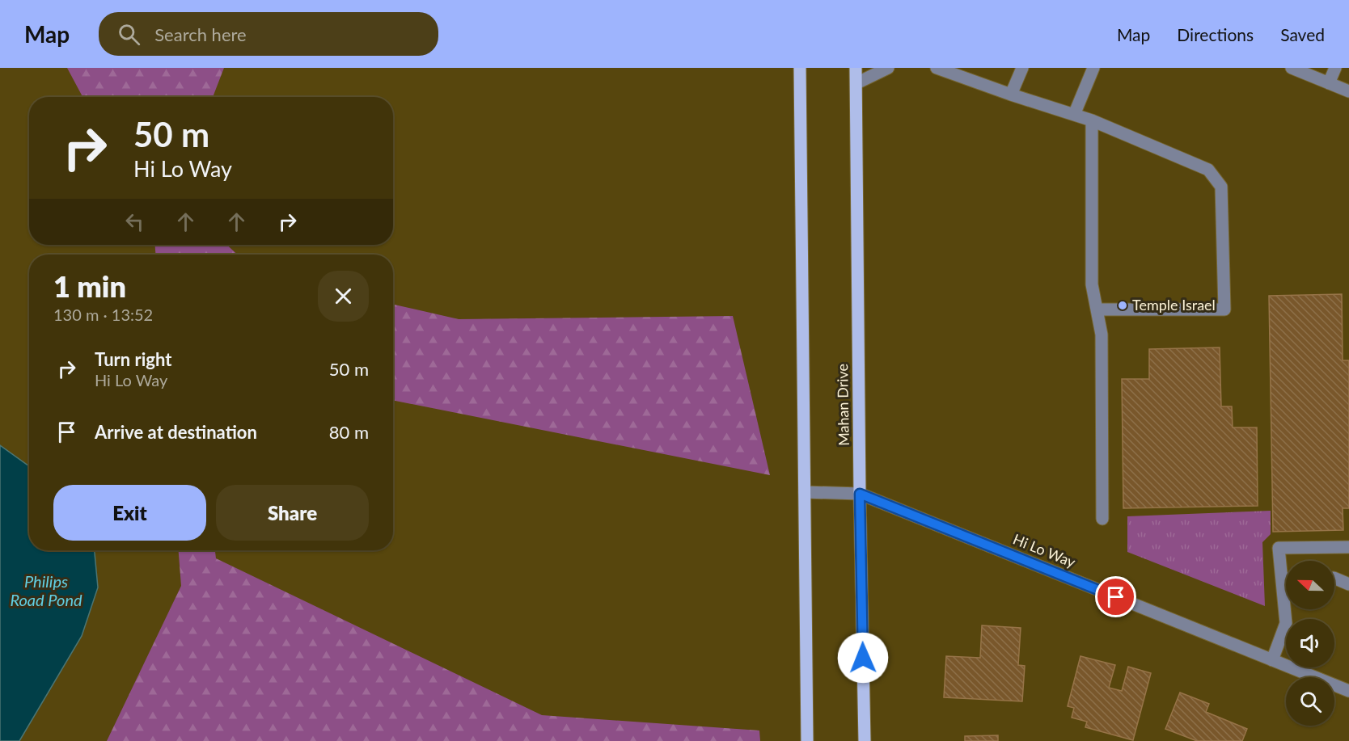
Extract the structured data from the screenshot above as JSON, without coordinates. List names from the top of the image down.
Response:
{
  "streets": {
    "main road": ["Mahan Drive"],
    "street": ["Hi Lo Way"]
  },
  "crossings": [
    ["Mahan Drive", "Hi Lo Way"]
  ],
  "water": ["Philips Road Pond"],
  "places": ["Temple Israel"],
  "north": "left",
  "page": {
    "header": "Map",
    "search": "Search here",
    "nav": ["Map", "Directions", "Saved"],
    "turn": ["50 m", "Hi Lo Way"],
    "heading": ["1 min", "130 m · 13:52"],
    "list": [
      {
        "name": "Turn right",
        "note": "Hi Lo Way",
        "value": "50 m"
      },
      {
        "name": "Arrive at destination",
        "value": "80 m"
      }
    ],
    "buttons": ["Exit", "Share"]
  }
}
